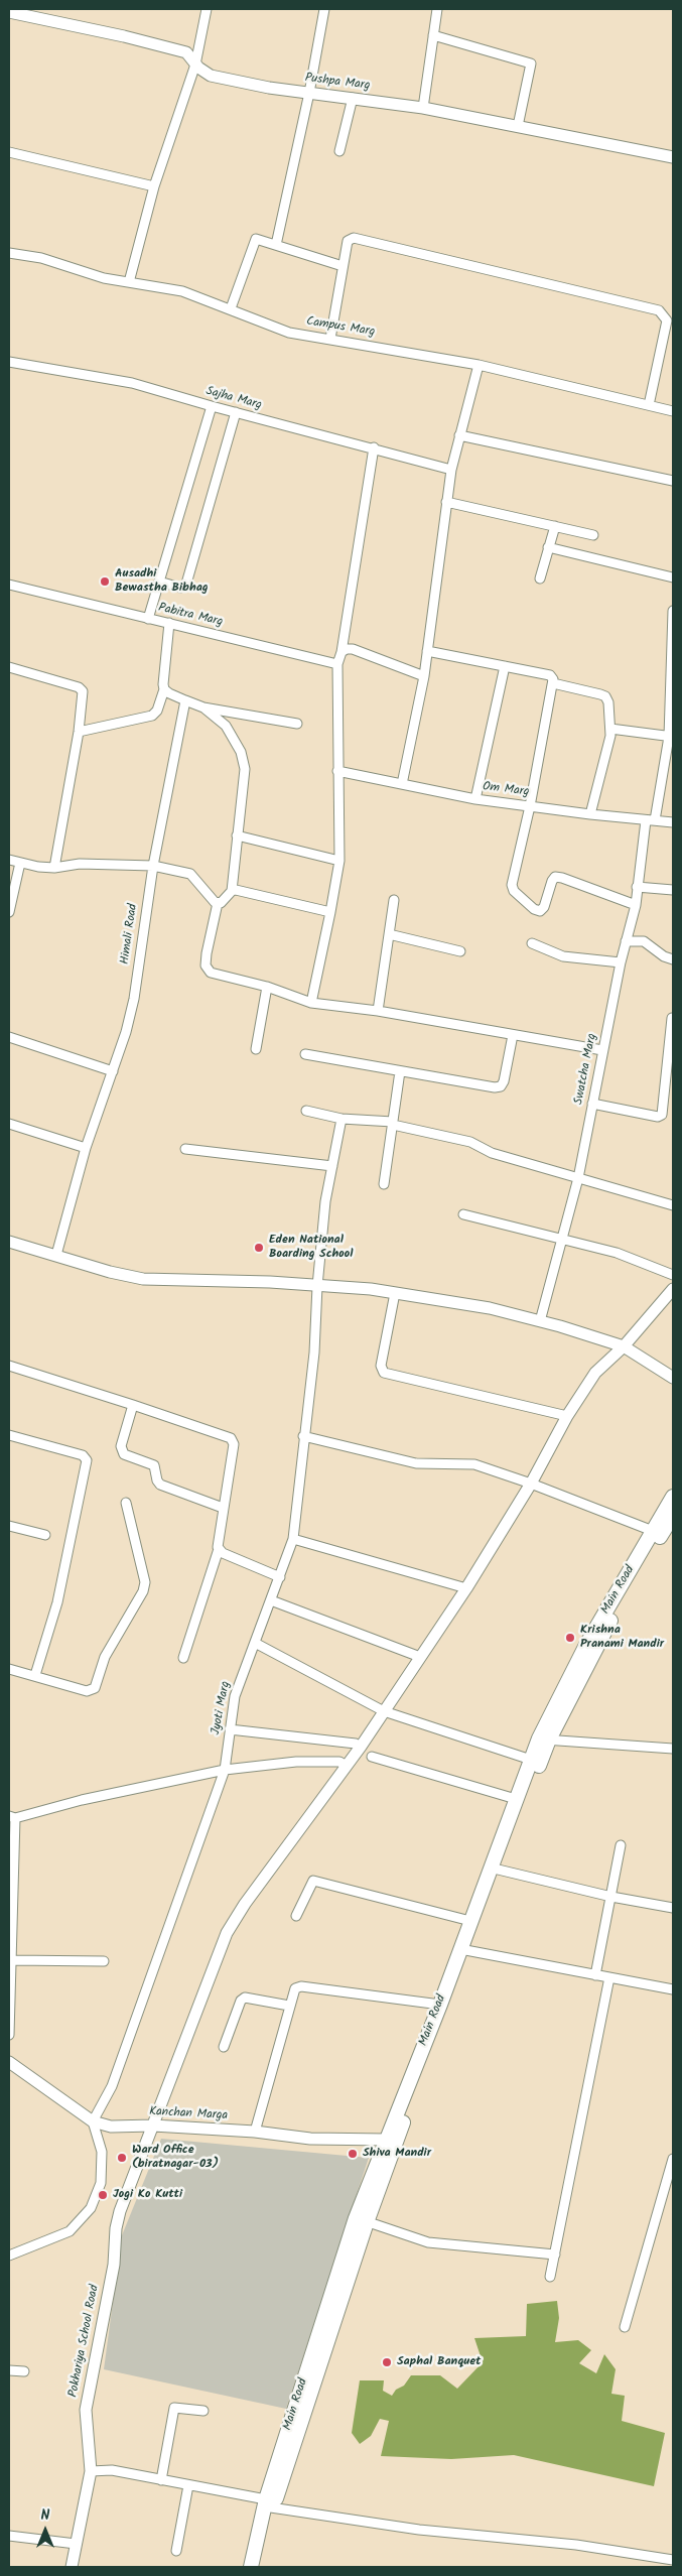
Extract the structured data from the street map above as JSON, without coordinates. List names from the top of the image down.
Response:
{
  "streets": {
    "main road": ["Main Road"],
    "street": [
      "Pushpa Marg",
      "Campus Marg",
      "Sajha Marg",
      "Pabitra Marg",
      "Om Marg",
      "Himali Road",
      "Swatcha Marg",
      "Jyoti Marg",
      "Kanchan Marga",
      "Pokhariya School Road"
    ]
  },
  "crossings": [
    ["Om Marg", "Swatcha Marg"],
    ["Main Road", "Kanchan Marga"],
    ["Jyoti Marg", "Kanchan Marga"],
    ["Kanchan Marga", "Pokhariya School Road"]
  ],
  "places": [
    "Ausadhi Bewastha Bibhag",
    "Eden National Boarding School",
    "Krishna Pranami Mandir",
    "Shiva Mandir",
    "Ward Office (biratnagar-03)",
    "Jogi Ko Kutti",
    "Saphal Banquet"
  ],
  "north": "top"
}
